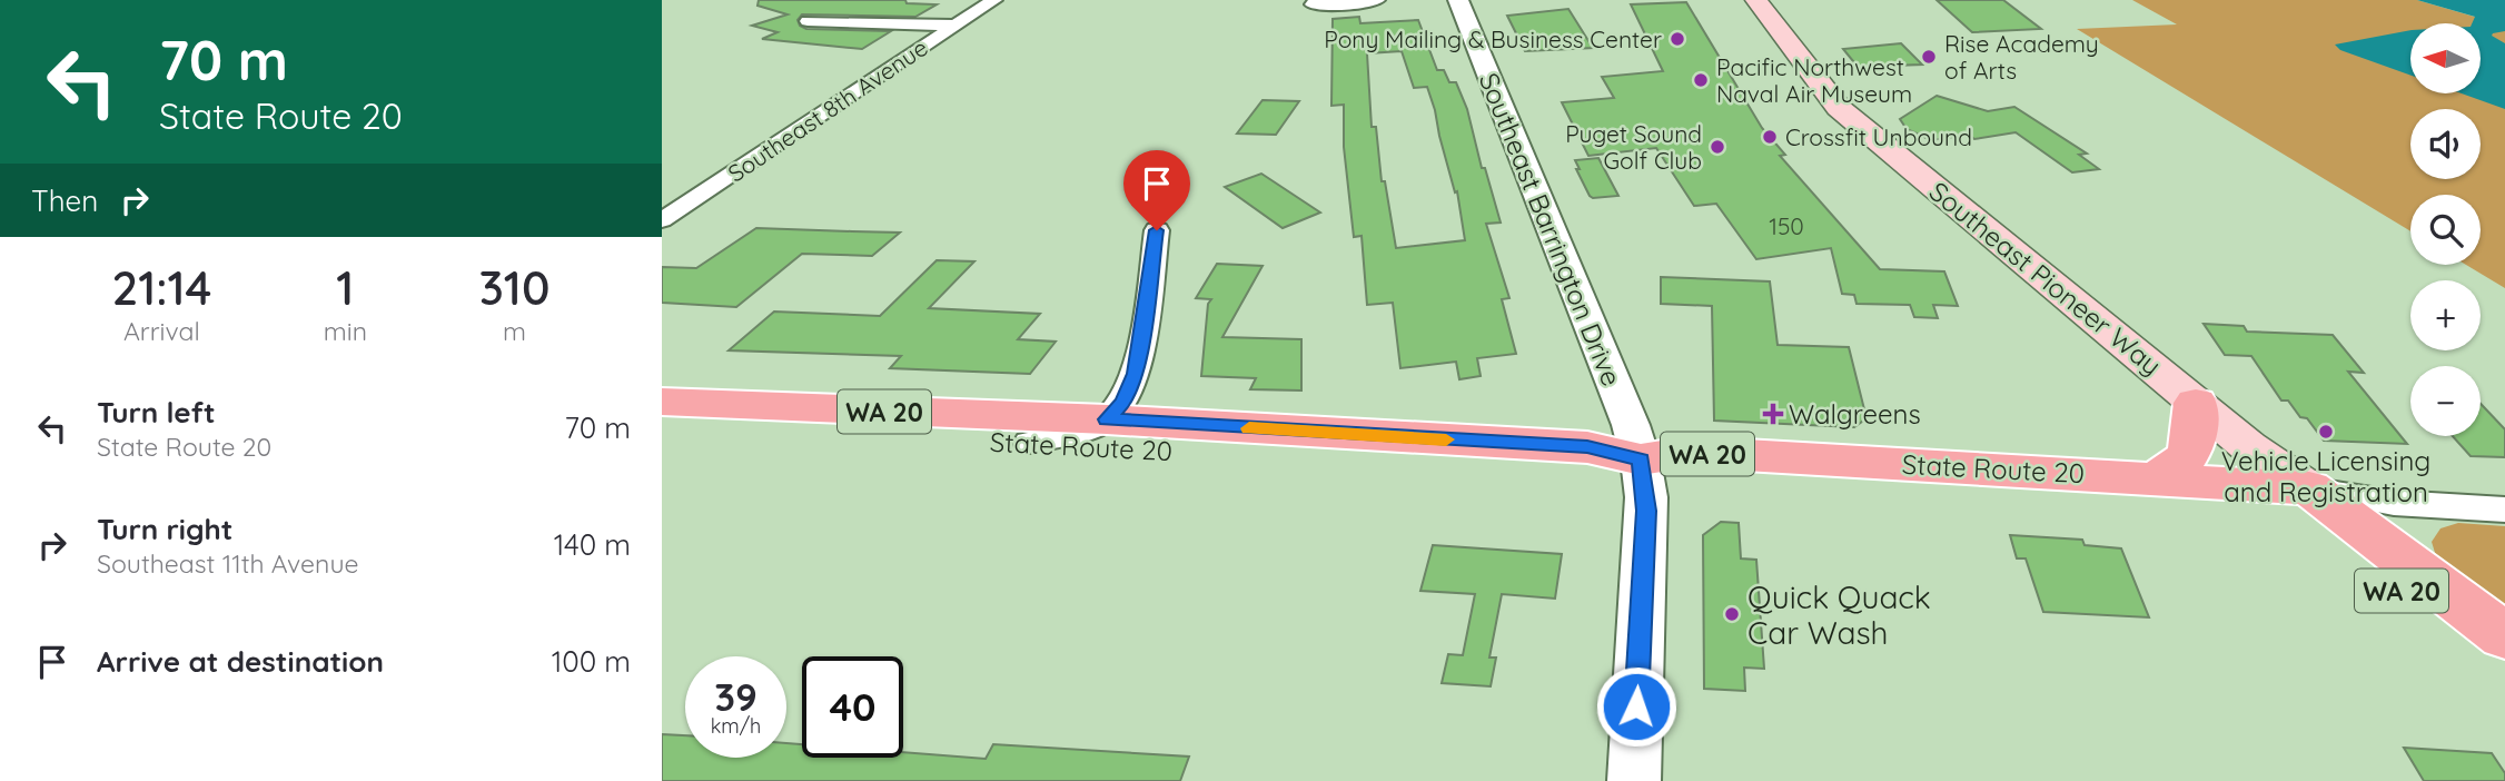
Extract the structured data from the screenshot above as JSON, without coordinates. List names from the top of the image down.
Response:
{
  "streets": {
    "main road": ["Southeast Pioneer Way", "WA 20", "State Route 20"],
    "street": ["Southeast 8th Avenue", "Southeast Barrington Drive"]
  },
  "crossings": [
    ["Southeast Barrington Drive", "State Route 20"],
    ["Southeast Pioneer Way", "WA 20"],
    ["Southeast Pioneer Way", "State Route 20"],
    ["WA 20", "State Route 20"]
  ],
  "places": {
    "other": [
      "Pony Mailing & Business Center",
      "Rise Academy of Arts",
      "Pacific Northwest Naval Air Museum",
      "Crossfit Unbound",
      "Puget Sound Golf Club",
      "Vehicle Licensing and Registration",
      "Quick Quack Car Wash"
    ],
    "health": ["Walgreens"]
  },
  "house_numbers": ["150"],
  "north": "left",
  "page": {
    "turn": ["70 m", "State Route 20"],
    "map_buttons": ["+", "−"],
    "then": "Then",
    "eta": [
      "21:14",
      "Arrival",
      "1",
      "min",
      "310",
      "m"
    ],
    "list": [
      {
        "name": "Turn left",
        "note": "State Route 20",
        "value": "70 m"
      },
      {
        "name": "Turn right",
        "note": "Southeast 11th Avenue",
        "value": "140 m"
      },
      {
        "name": "Arrive at destination",
        "value": "100 m"
      }
    ],
    "speed": "39 km/h",
    "limit": "40"
  }
}
